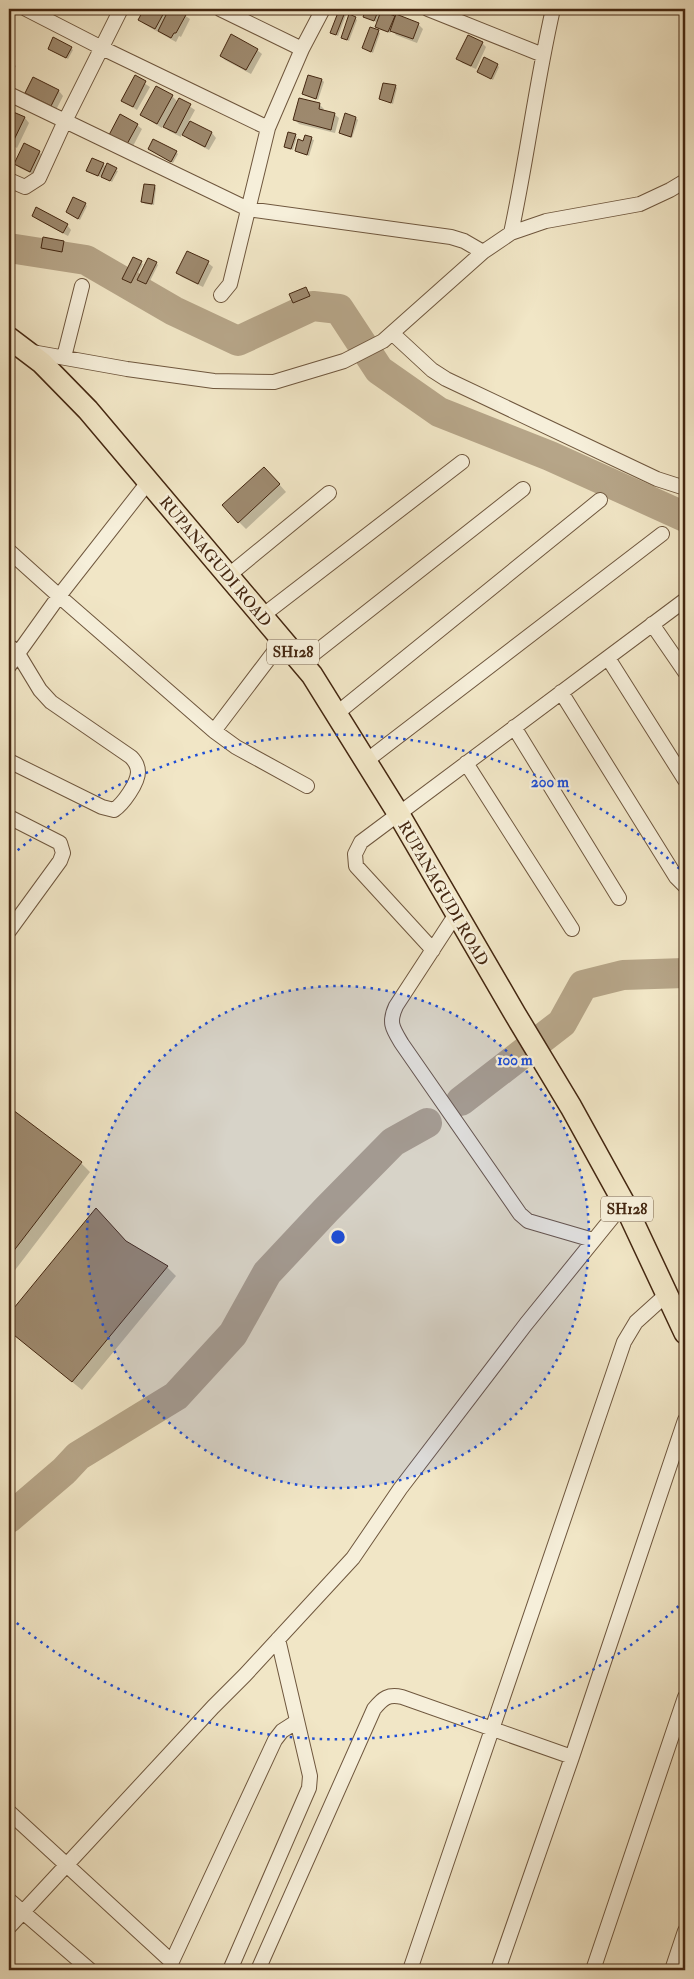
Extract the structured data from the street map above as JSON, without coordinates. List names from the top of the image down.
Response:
{
  "streets": {
    "main road": ["RUPANAGUDI ROAD", "SH128"]
  },
  "crossings": [
    ["RUPANAGUDI ROAD", "SH128"]
  ],
  "rings": ["200 m", "100 m"]
}
